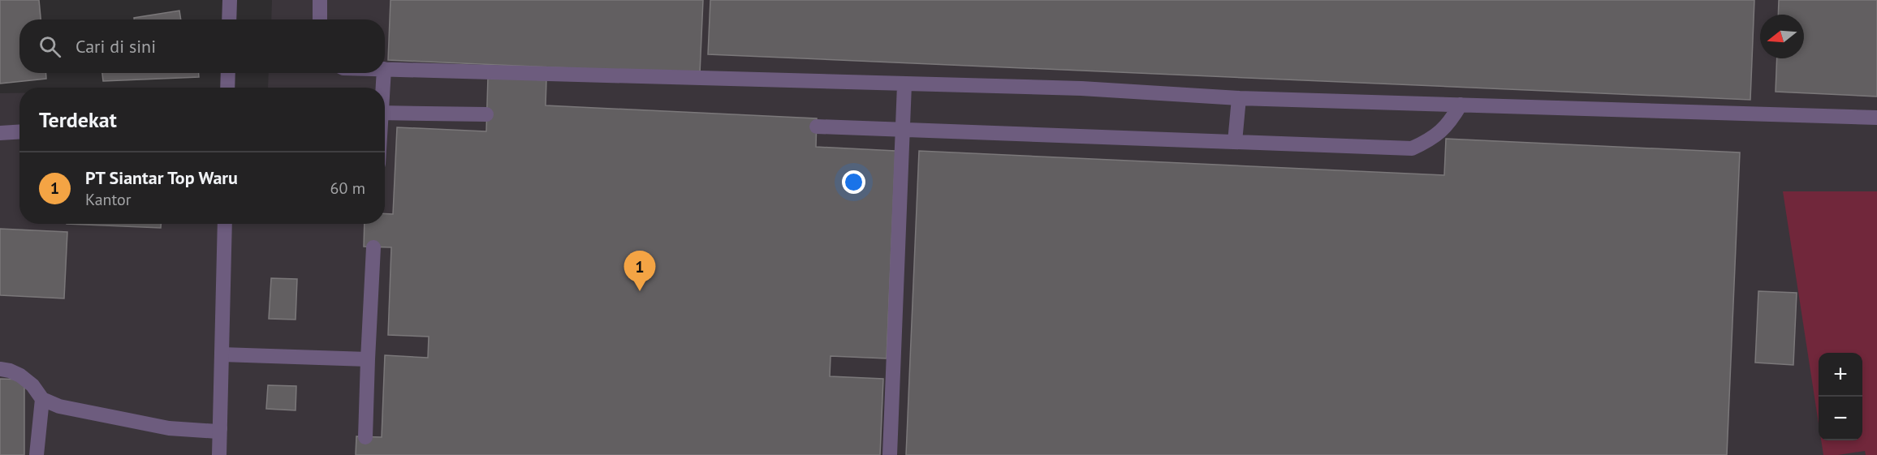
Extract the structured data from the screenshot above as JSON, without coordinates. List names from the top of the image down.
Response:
{
  "north": "left",
  "page": {
    "search": "Cari di sini",
    "heading": "Terdekat",
    "list": [
      {
        "mark": "1",
        "name": "PT Siantar Top Waru",
        "note": "Kantor",
        "value": "60 m"
      }
    ],
    "pins": "1",
    "map_buttons": ["+", "−"]
  }
}
